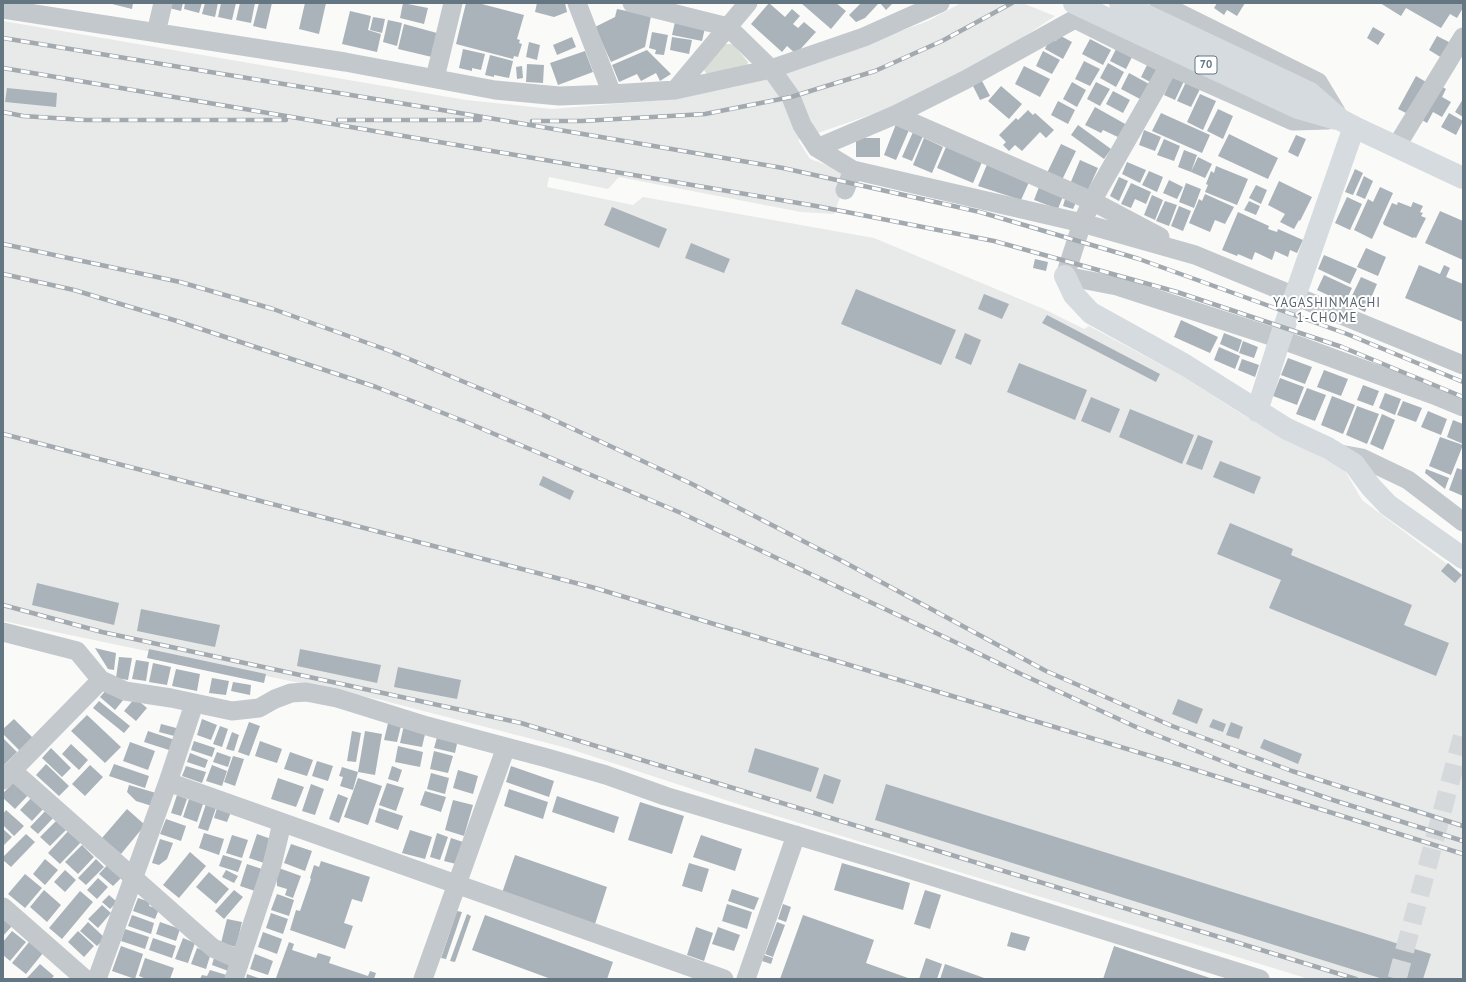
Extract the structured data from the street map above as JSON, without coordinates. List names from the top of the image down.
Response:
{
  "streets": {
    "street": ["70"]
  },
  "districts": ["YAGASHINMACHI 1-CHOME"]
}
